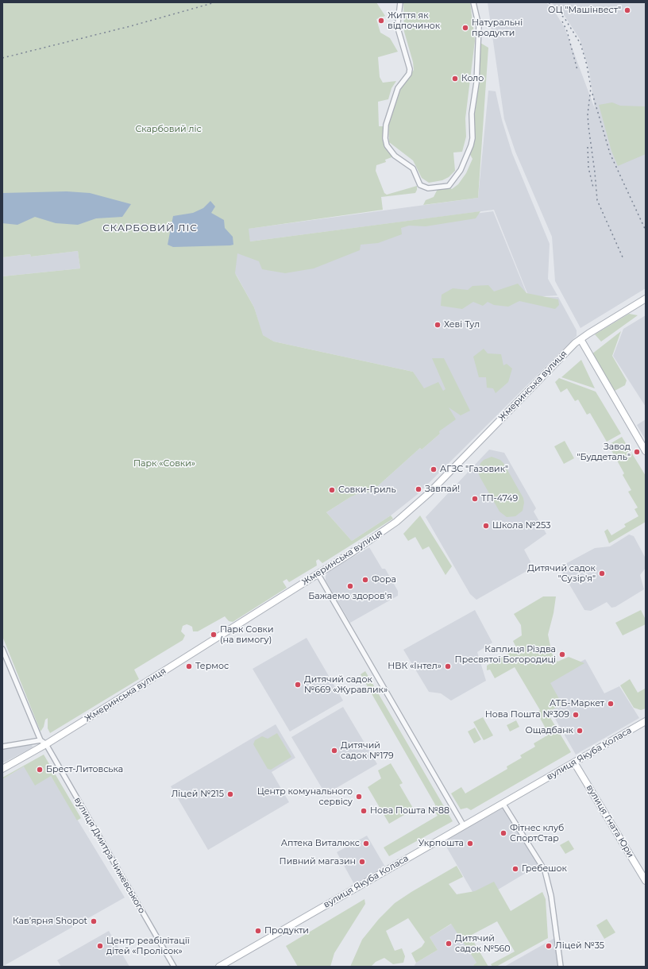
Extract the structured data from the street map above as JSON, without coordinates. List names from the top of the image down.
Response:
{
  "streets": {
    "main road": ["Жмеринська вулиця", "вулиця Якуба Коласа", "вулиця Гната Юри"],
    "street": ["вулиця Дмитра Чижевського"]
  },
  "crossings": [
    ["Жмеринська вулиця", "вулиця Дмитра Чижевського"],
    ["вулиця Якуба Коласа", "вулиця Гната Юри"]
  ],
  "districts": ["СКАРБОВИЙ ЛІС"],
  "parks": ["Скарбовий ліс", "Парк «Совки»"],
  "places": [
    "ОЦ \"Машінвест\"",
    "Життя як відпочинок",
    "Натуральні продукти",
    "Коло",
    "Хеві Тул",
    "Завод \"Буддеталь\"",
    "АГЗС \"Газовик\"",
    "Завпай!",
    "Совки-Гриль",
    "ТП-4749",
    "Школа №253",
    "Дитячий садок \"Сузір'я\"",
    "Фора",
    "Бажаемо здоров'я",
    "Парк Совки (на вимогу)",
    "Каплиця Різдва Пресвятої Богородиці",
    "Термос",
    "НВК «Інтел»",
    "Дитячий садок №669 «Журавлик»",
    "АТБ-Маркет",
    "Нова Пошта №309",
    "Ощадбанк",
    "Дитячий садок №179",
    "Брест-Литовська",
    "Ліцей №215",
    "Центр комунального сервісу",
    "Нова Пошта №88",
    "Фітнес клуб СпортСтар",
    "Аптека Виталюкс",
    "Укрпошта",
    "Пивний магазин",
    "Гребешок",
    "Кавʼярня Shopot",
    "Продукти",
    "Дитячий садок №560",
    "Центр реабілітації дітей «Пролісок»",
    "Ліцей №35"
  ]
}
